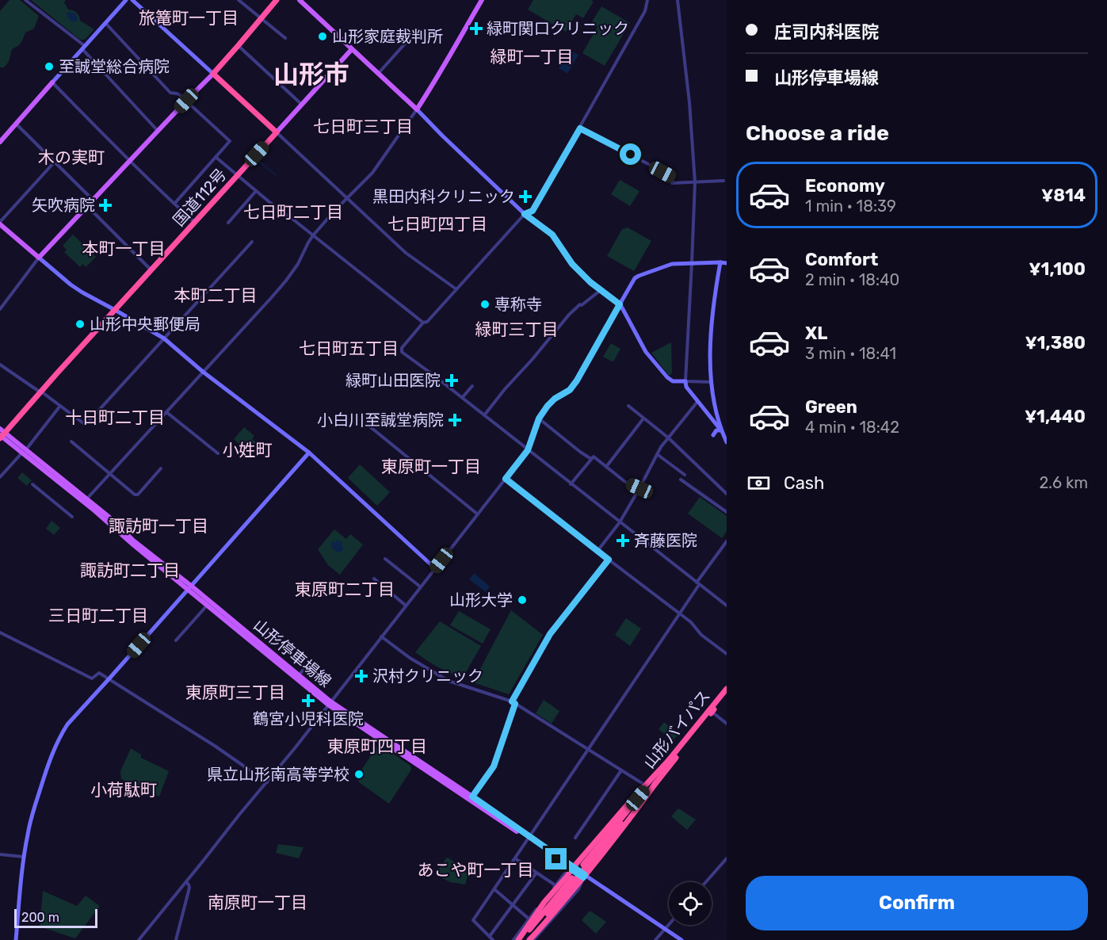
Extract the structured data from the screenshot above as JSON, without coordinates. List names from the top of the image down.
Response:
{
  "streets": {
    "highway": ["国道112号", "山形バイパス"],
    "main road": ["山形停車場線"]
  },
  "crossings": [
    ["国道112号", "山形停車場線"]
  ],
  "districts": [
    "旅篭町一丁目",
    "緑町一丁目",
    "山形市",
    "七日町三丁目",
    "木の実町",
    "七日町二丁目",
    "七日町四丁目",
    "本町一丁目",
    "本町二丁目",
    "緑町三丁目",
    "七日町五丁目",
    "十日町二丁目",
    "小姓町",
    "東原町一丁目",
    "諏訪町一丁目",
    "諏訪町二丁目",
    "東原町二丁目",
    "三日町二丁目",
    "東原町三丁目",
    "東原町四丁目",
    "小荷駄町",
    "あこや町一丁目",
    "南原町一丁目"
  ],
  "places": {
    "health": [
      "緑町関口クリニック",
      "黒田内科クリニック",
      "矢吹病院",
      "緑町山田医院",
      "小白川至誠堂病院",
      "斉藤医院",
      "沢村クリニック",
      "鶴宮小児科医院"
    ],
    "other": [
      "山形家庭裁判所",
      "至誠堂総合病院",
      "専称寺",
      "山形中央郵便局",
      "山形大学",
      "県立山形南高等学校"
    ]
  },
  "scale_bar": "200 m",
  "page": {
    "banner": ["庄司内科医院", "山形停車場線"],
    "heading": "Choose a ride",
    "list": [
      {
        "name": "Economy",
        "note": "1 min · 18:39",
        "value": "¥814"
      },
      {
        "name": "Comfort",
        "note": "2 min · 18:40",
        "value": "¥1,100"
      },
      {
        "name": "XL",
        "note": "3 min · 18:41",
        "value": "¥1,380"
      },
      {
        "name": "Green",
        "note": "4 min · 18:42",
        "value": "¥1,440"
      }
    ],
    "pay": ["Cash", "2.6 km"],
    "buttons": "Confirm",
    "scale": "200 m"
  }
}
